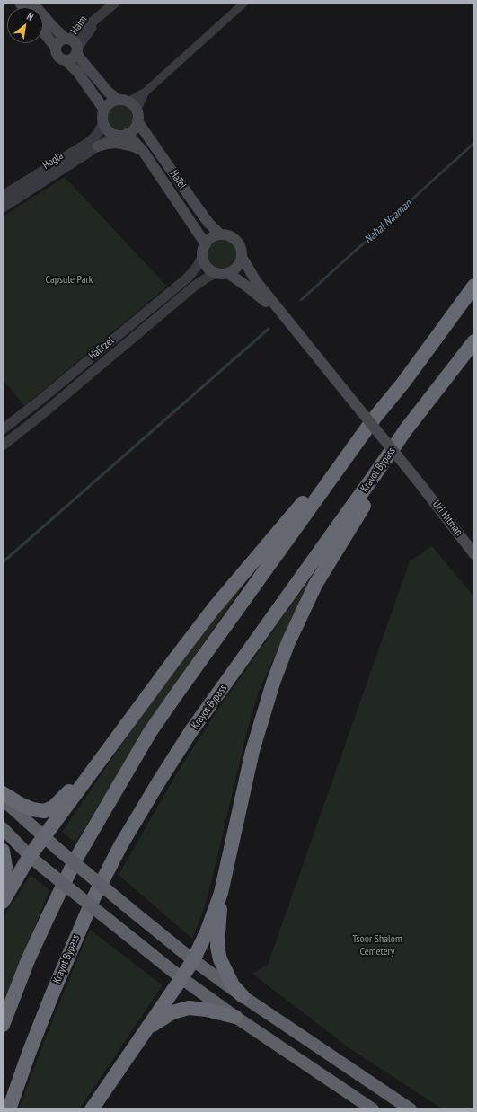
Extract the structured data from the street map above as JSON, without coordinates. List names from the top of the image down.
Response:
{
  "streets": {
    "highway": ["Krayot Bypass"],
    "main road": ["HaTel", "Uzi Hitman"],
    "street": ["Haim", "Hogla", "HaEtzel"]
  },
  "crossings": [
    ["Hogla", "HaTel"],
    ["HaTel", "HaEtzel"]
  ],
  "water": ["Nahal Naaman"],
  "parks": ["Capsule Park", "Tsoor Shalom Cemetery"],
  "north": "top right"
}
